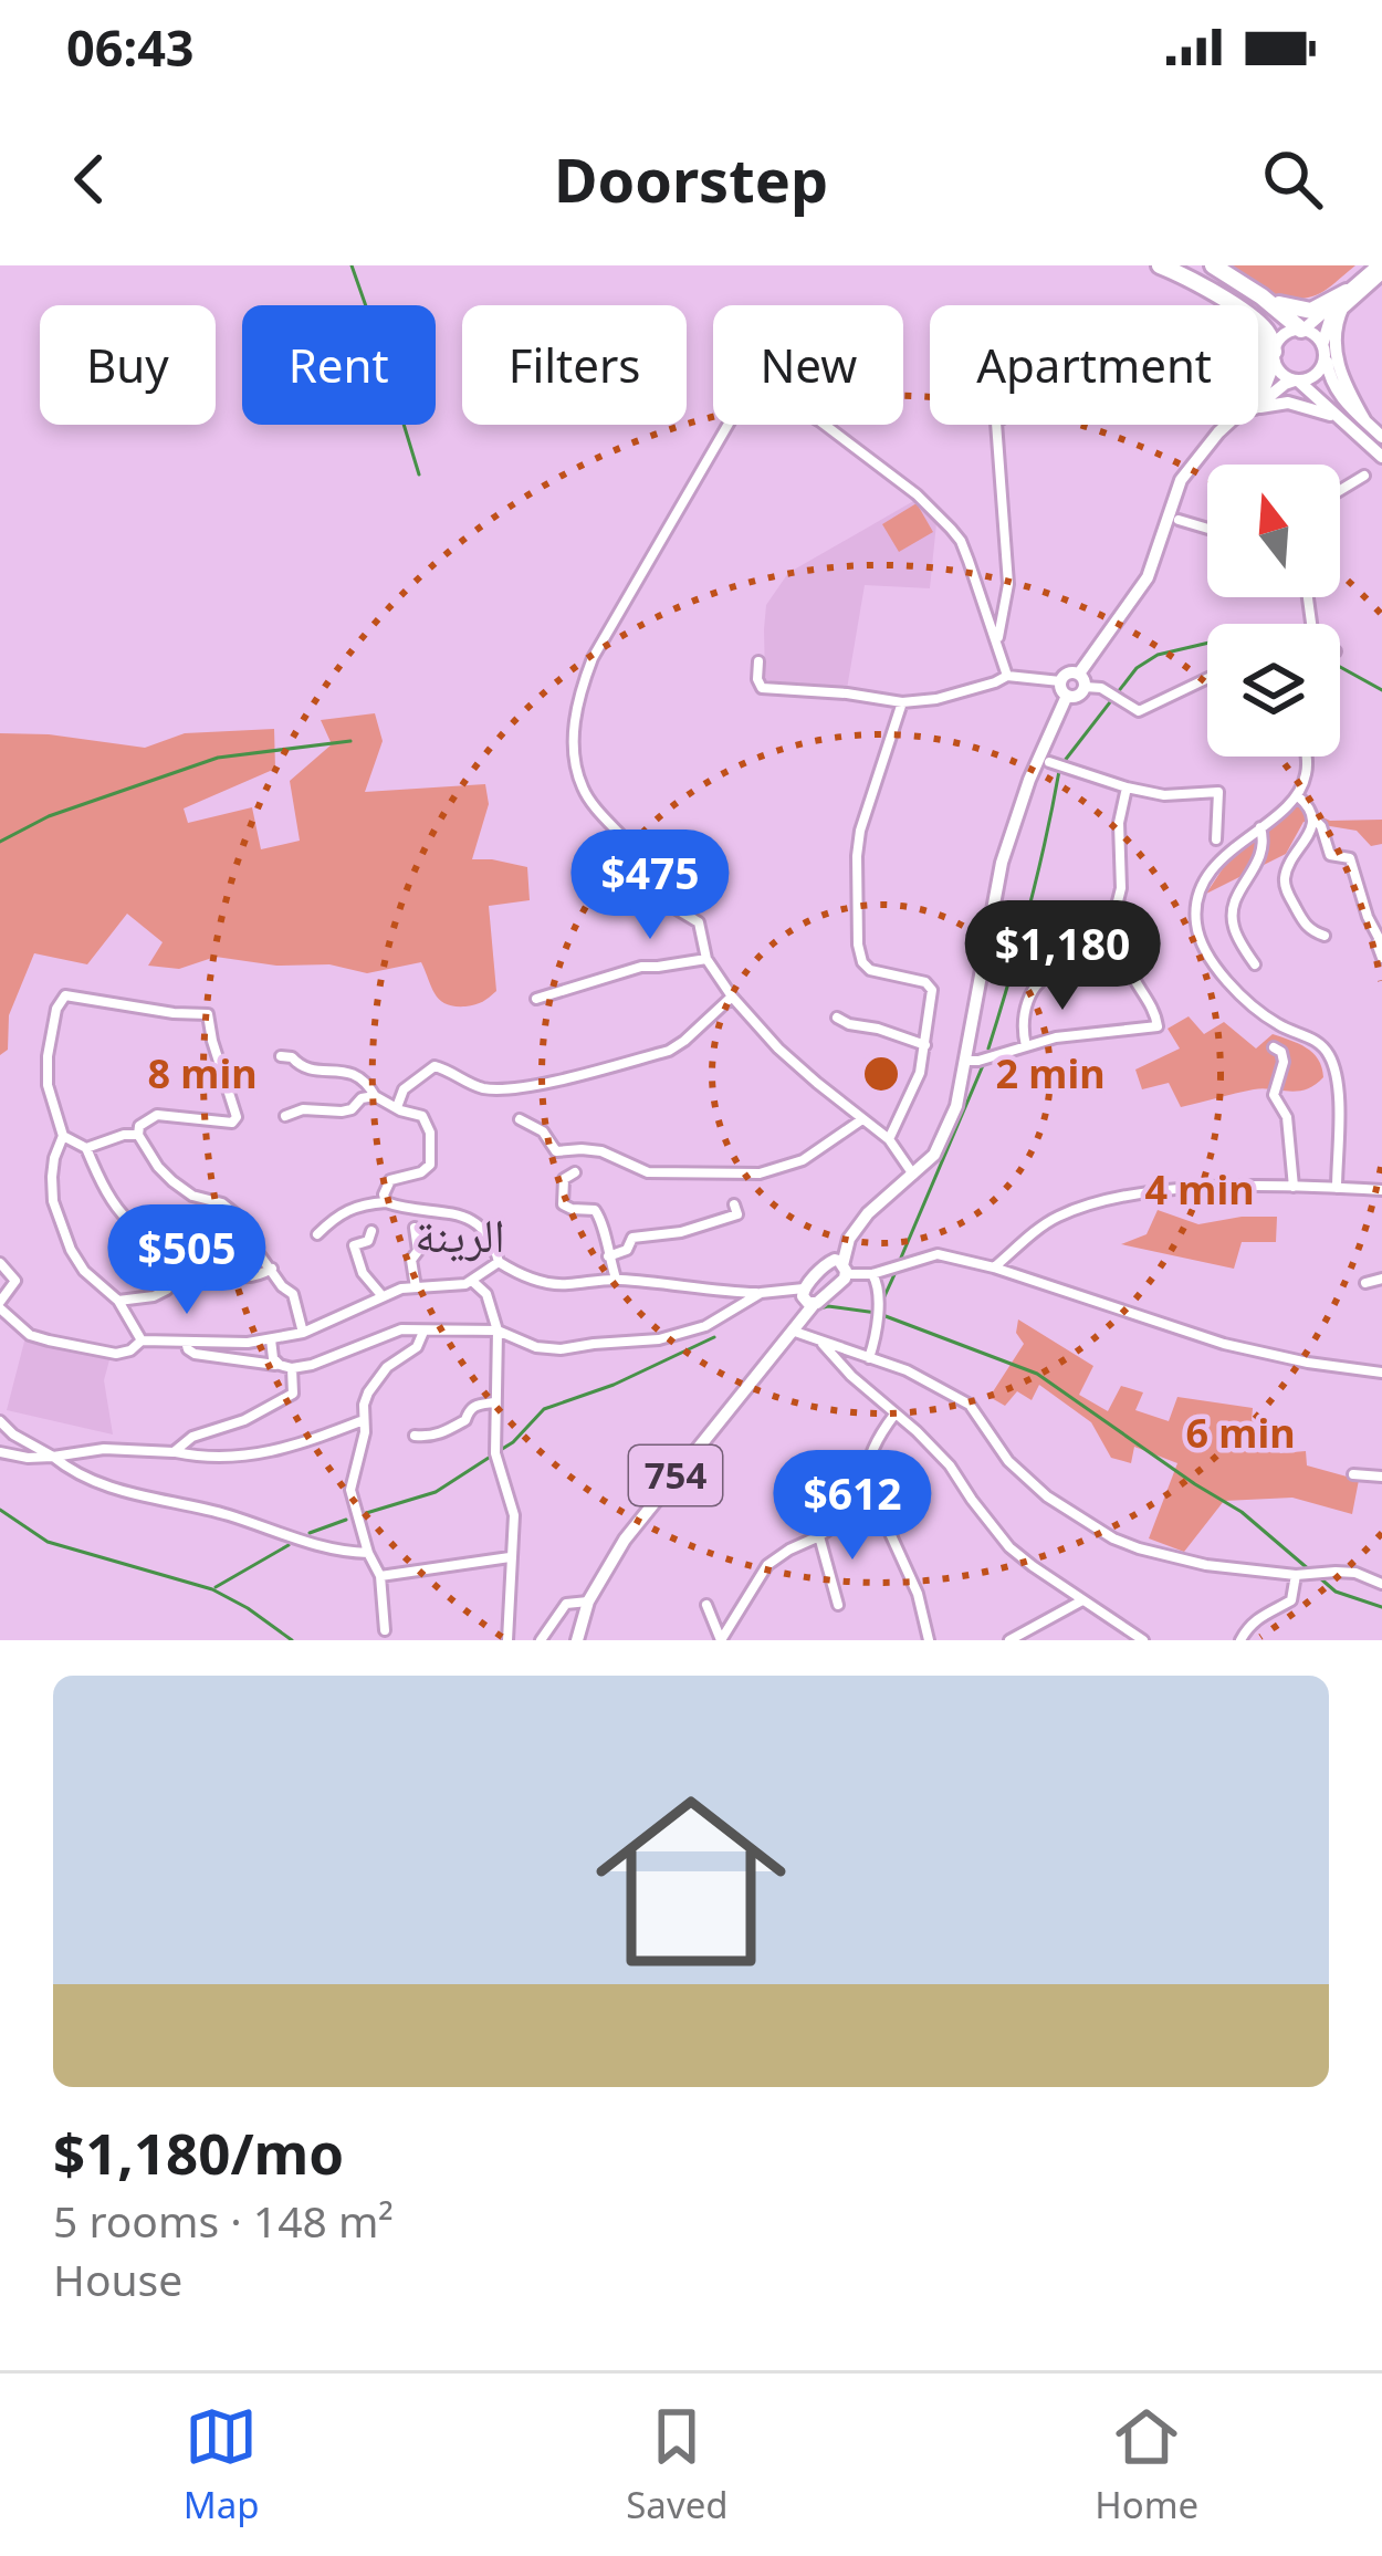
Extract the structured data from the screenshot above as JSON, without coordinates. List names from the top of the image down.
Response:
{
  "streets": {
    "main road": ["754"]
  },
  "districts": ["الرينة"],
  "north": "top",
  "page": {
    "status": "06:43",
    "header": "Doorstep",
    "chip": [
      "Buy",
      "Rent",
      "Filters",
      "New",
      "Apartment"
    ],
    "price": [
      "$475",
      "$1,180",
      "$505",
      "$612"
    ],
    "list": [
      {
        "name": "$1,180/mo",
        "note": "5 rooms · 148 m² · House"
      }
    ],
    "tabs": ["Map", "Saved", "Home"]
  },
  "rings": [
    "2 min",
    "8 min",
    "4 min",
    "6 min"
  ]
}
